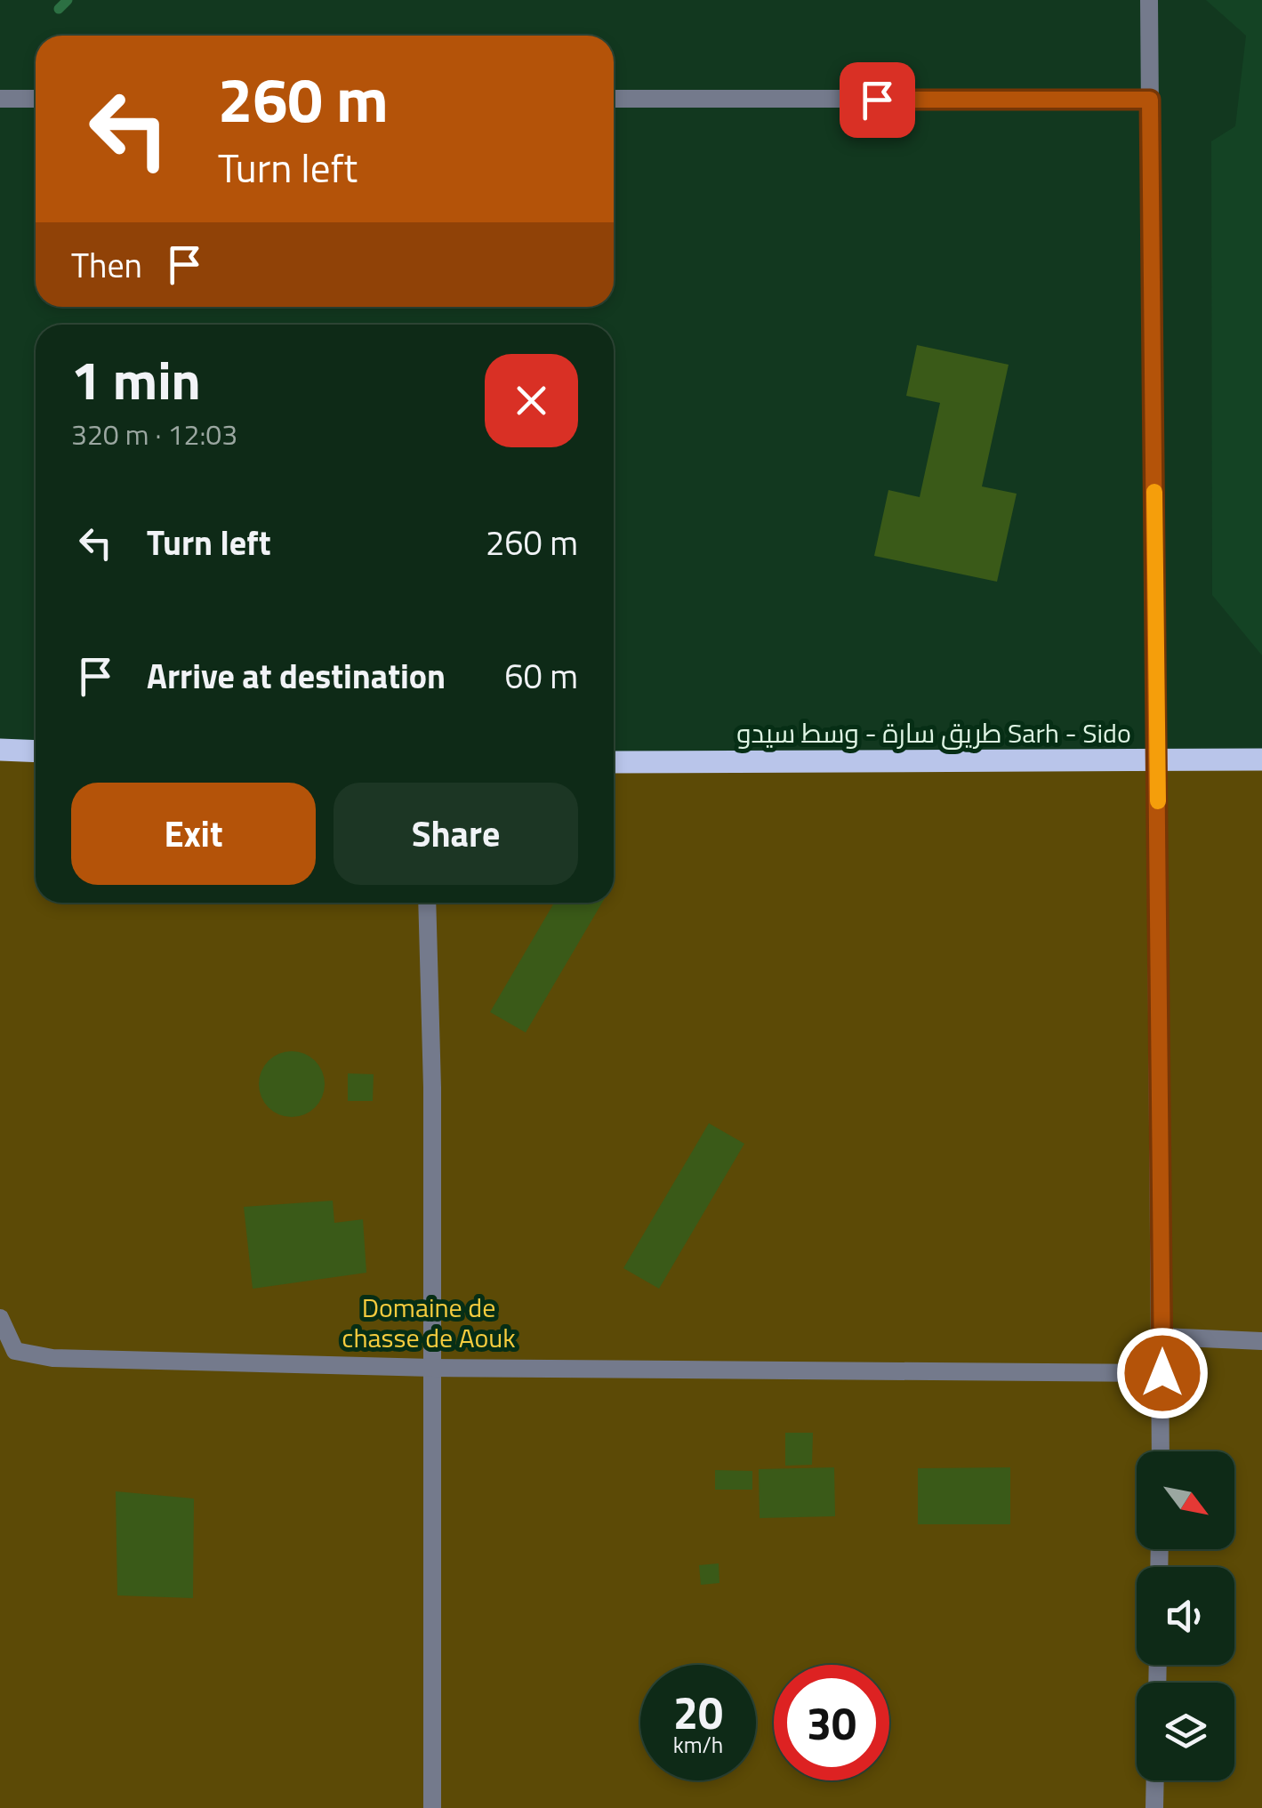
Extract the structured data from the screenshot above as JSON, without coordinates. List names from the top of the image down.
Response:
{
  "streets": {
    "main road": ["طريق سارة - وسط سيدو Sarh - Sido"]
  },
  "parks": ["Domaine de chasse de Aouk"],
  "north": "bottom right",
  "page": {
    "turn": ["260 m", "Turn left"],
    "then": "Then",
    "heading": ["1 min", "320 m · 12:03"],
    "list": [
      {
        "name": "Turn left",
        "value": "260 m"
      },
      {
        "name": "Arrive at destination",
        "value": "60 m"
      }
    ],
    "buttons": ["Exit", "Share"],
    "speed": "20 km/h",
    "limit": "30"
  }
}
